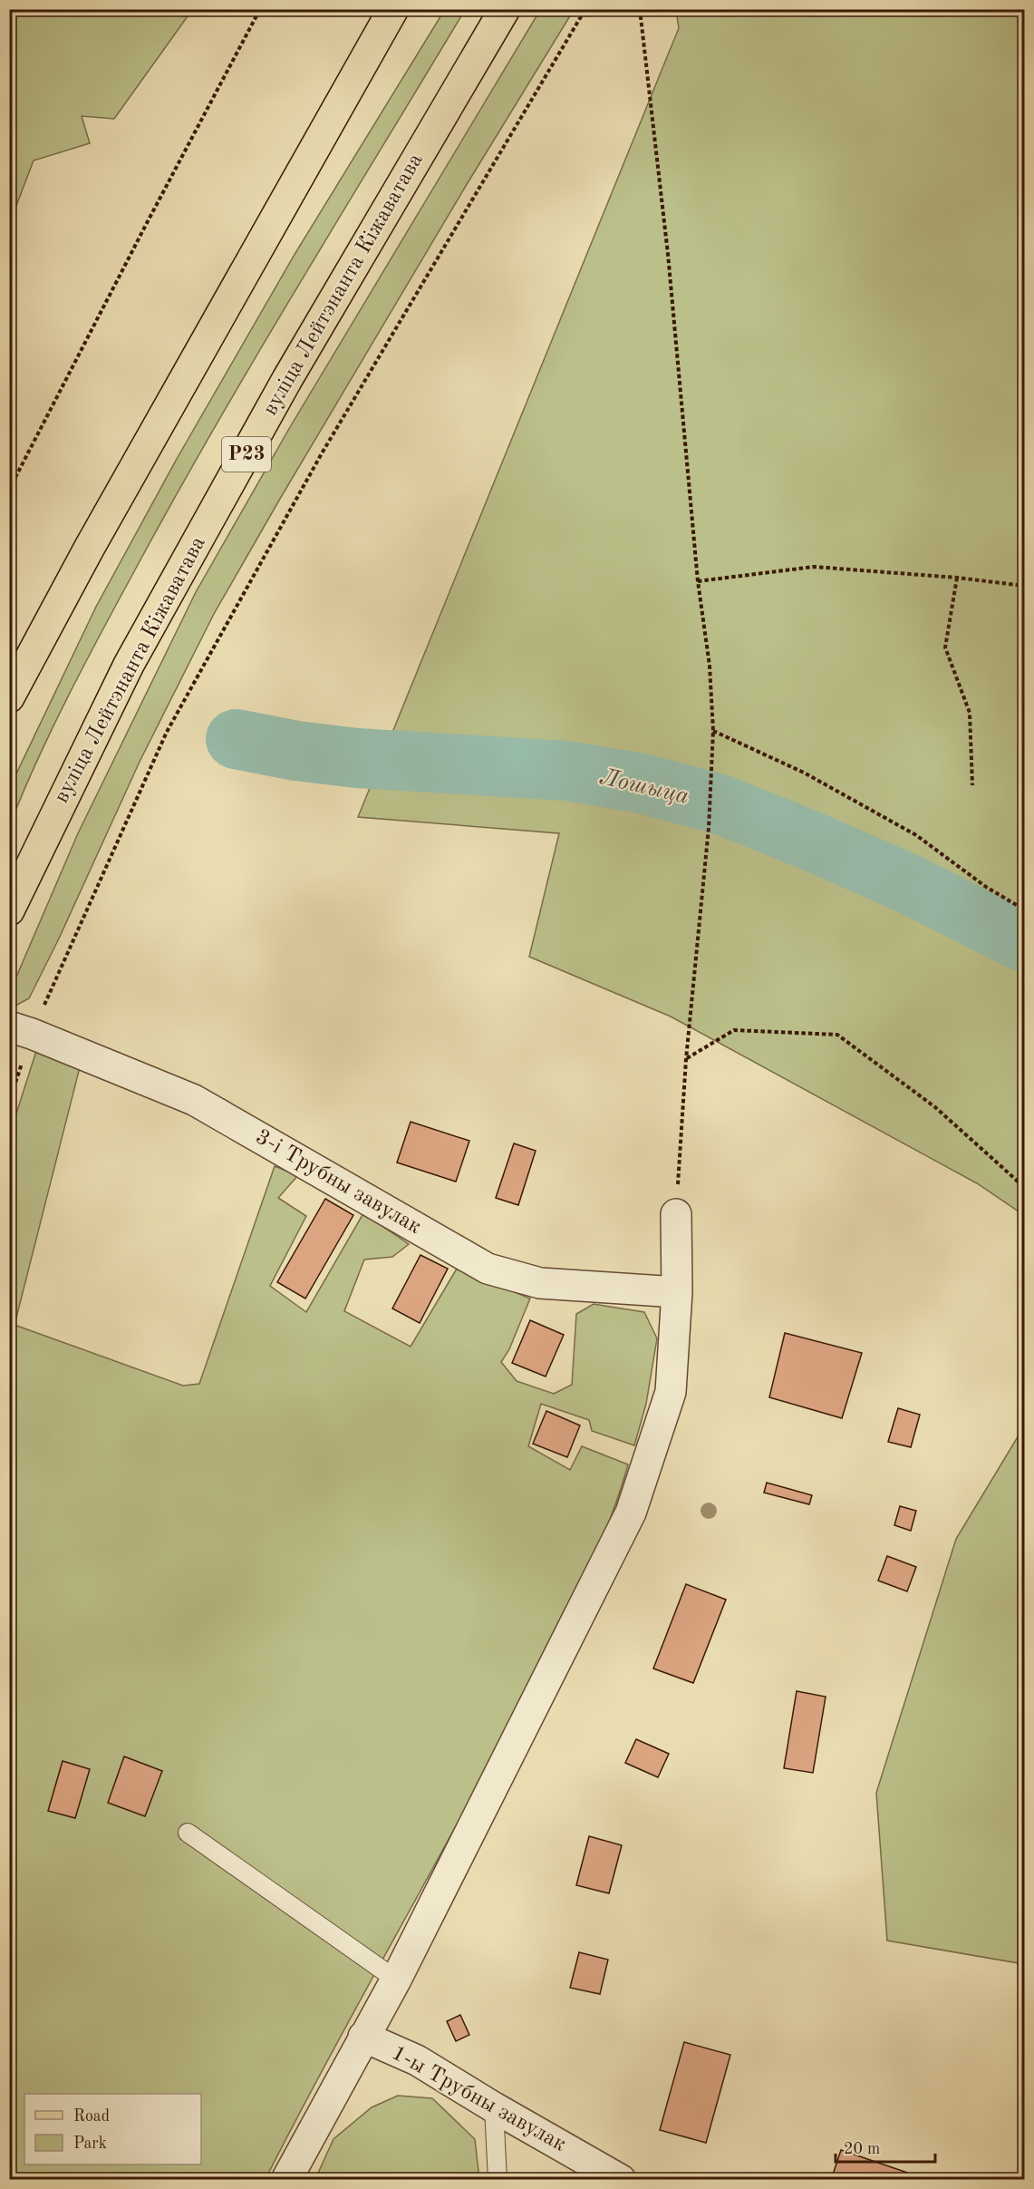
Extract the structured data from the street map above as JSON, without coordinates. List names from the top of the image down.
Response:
{
  "streets": {
    "main road": ["вуліца Лейтэнанта Кіжаватава", "Р23"],
    "street": ["3-і Трубны завулак", "1-ы Трубны завулак"]
  },
  "water": ["Лошыца"],
  "legend": ["Road", "Park"],
  "scale_bar": "20 m"
}
